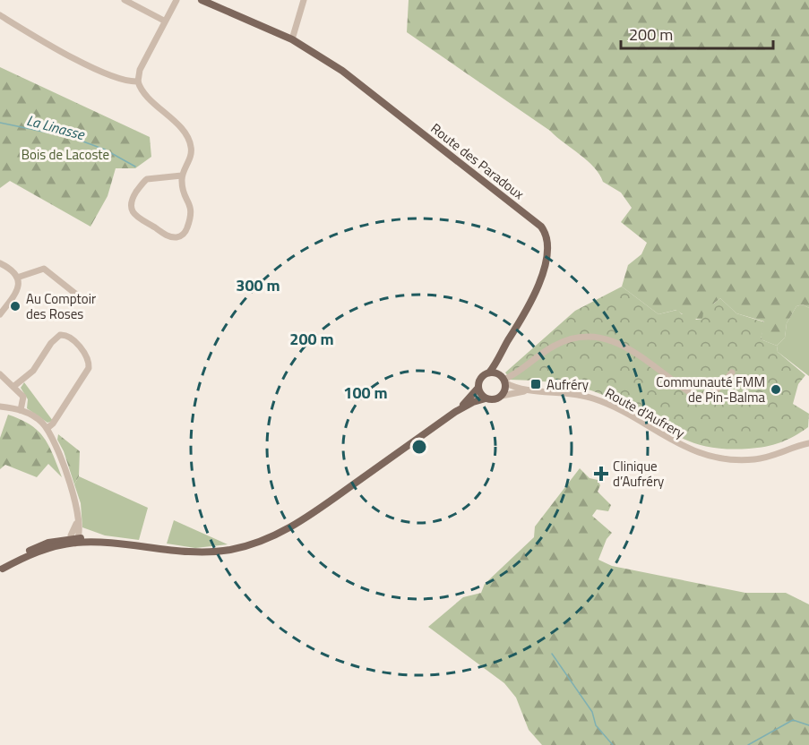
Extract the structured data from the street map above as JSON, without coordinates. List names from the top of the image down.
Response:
{
  "streets": {
    "main road": ["Route des Paradoux"],
    "street": ["Route d'Aufrery"]
  },
  "crossings": [
    ["Route des Paradoux", "Route d'Aufrery"]
  ],
  "water": ["La Linasse"],
  "parks": ["Bois de Lacoste"],
  "places": {
    "other": ["Au Comptoir des Roses", "Communauté FMM de Pin-Balma"],
    "transit": ["Aufréry"],
    "health": ["Clinique d’Aufréry"]
  },
  "scale_bar": "200 m",
  "rings": ["300 m", "200 m", "100 m"]
}
